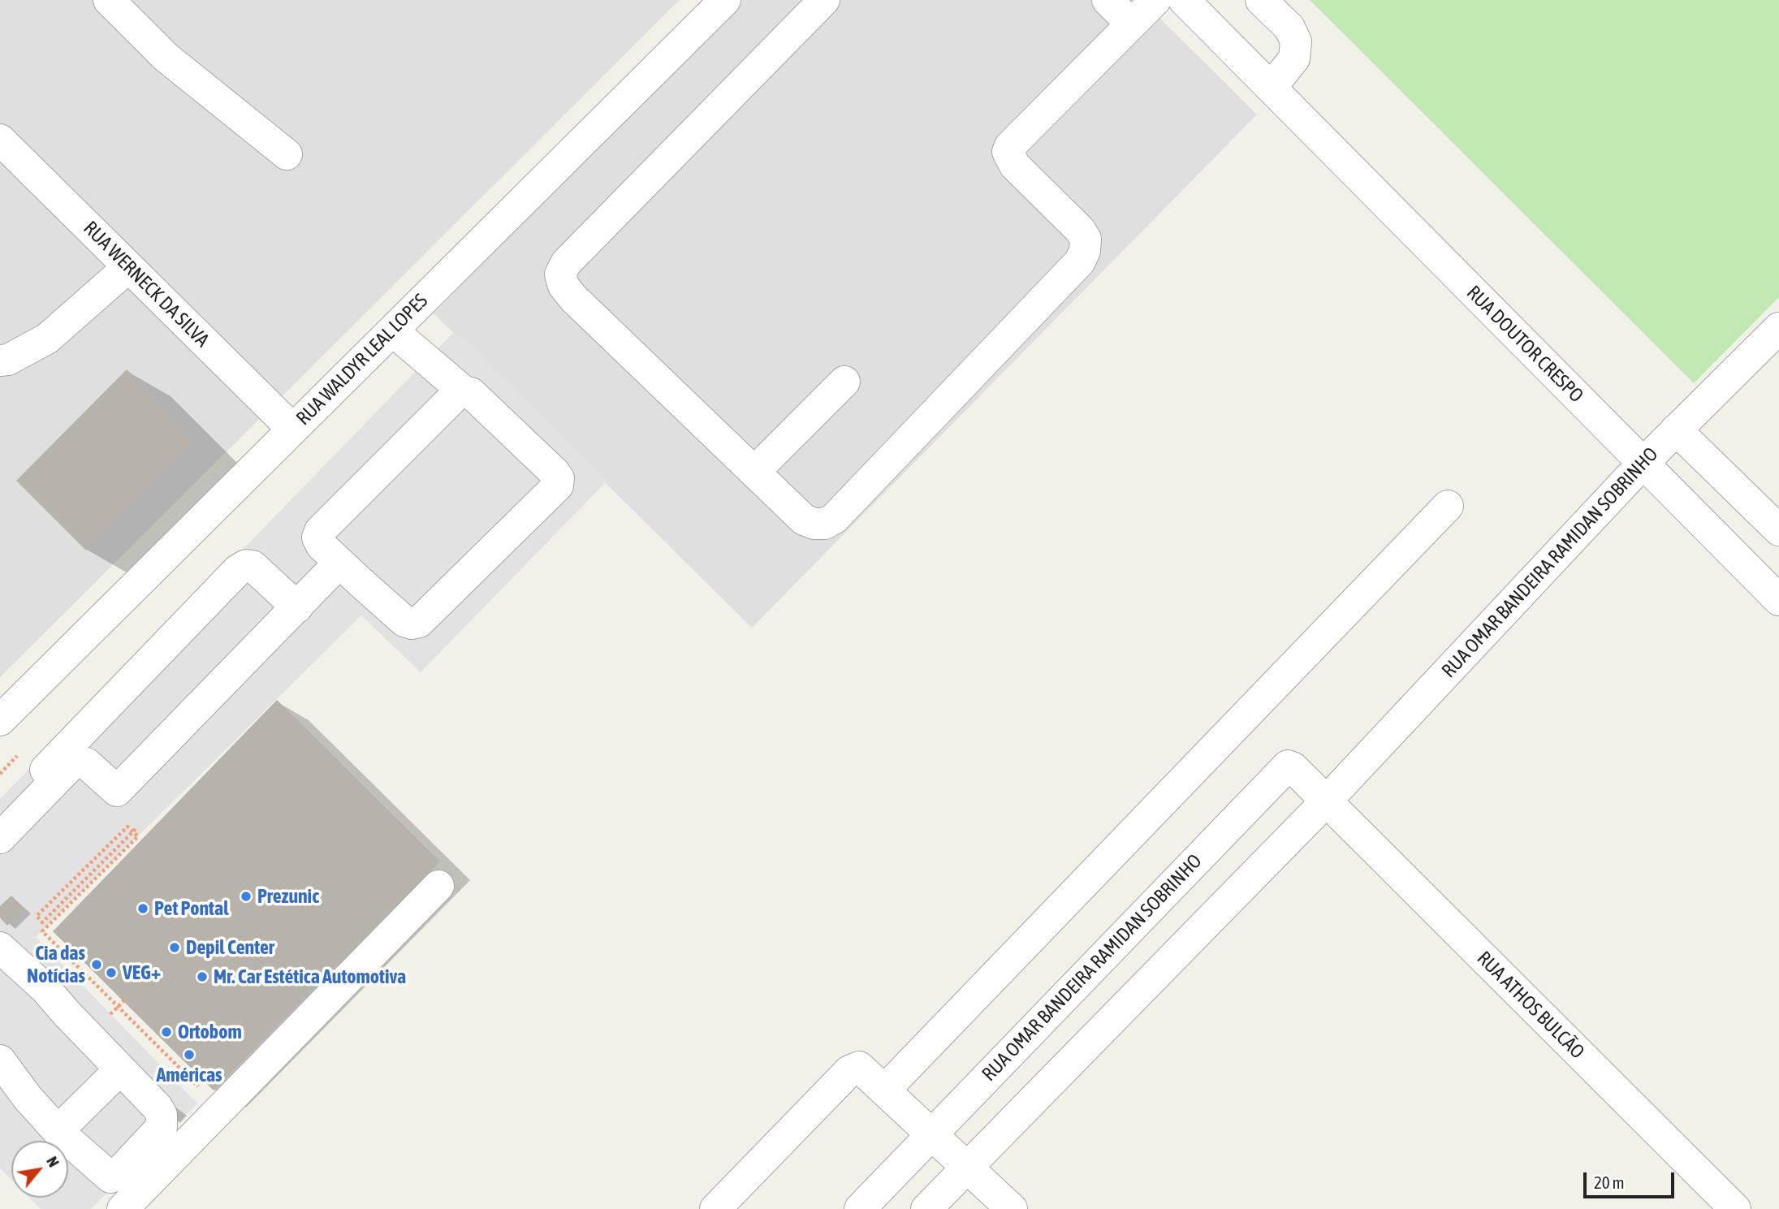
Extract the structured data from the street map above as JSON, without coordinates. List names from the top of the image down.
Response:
{
  "streets": {
    "street": [
      "RUA WERNECK DA SILVA",
      "RUA DOUTOR CRESPO",
      "RUA WALDYR LEAL LOPES",
      "RUA OMAR BANDEIRA RAMIDAN SOBRINHO",
      "RUA ATHOS BULCÃO"
    ]
  },
  "crossings": [
    ["RUA WERNECK DA SILVA", "RUA WALDYR LEAL LOPES"],
    ["RUA DOUTOR CRESPO", "RUA OMAR BANDEIRA RAMIDAN SOBRINHO"],
    ["RUA OMAR BANDEIRA RAMIDAN SOBRINHO", "RUA ATHOS BULCÃO"]
  ],
  "places": [
    "Prezunic",
    "Pet Pontal",
    "Depil Center",
    "Cia das Notícias",
    "VEG+",
    "Mr. Car Estética Automotiva",
    "Ortobom",
    "Américas"
  ],
  "scale_bar": "20 m",
  "north": "top right"
}
